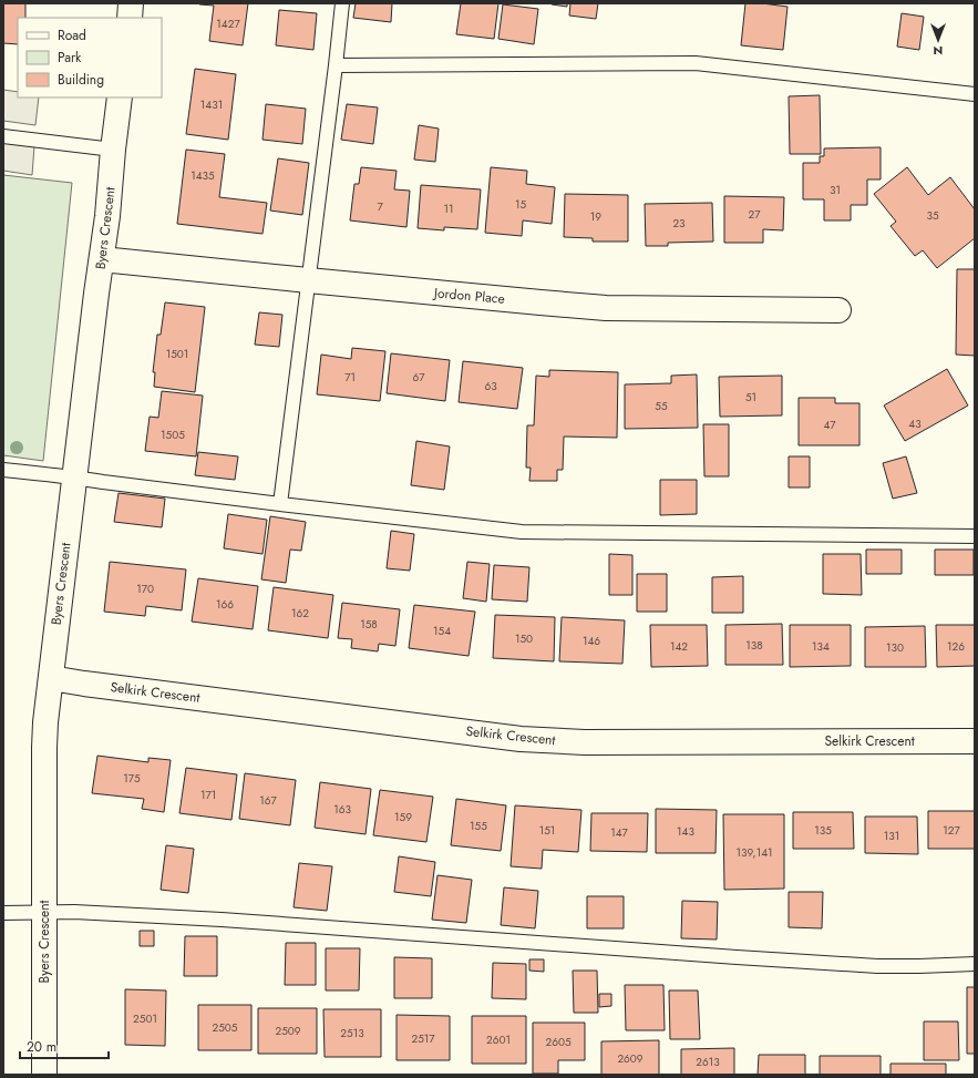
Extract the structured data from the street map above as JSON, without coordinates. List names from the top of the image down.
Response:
{
  "streets": {
    "street": ["Byers Crescent", "Jordon Place", "Selkirk Crescent"]
  },
  "crossings": [
    ["Byers Crescent", "Jordon Place"],
    ["Byers Crescent", "Selkirk Crescent"]
  ],
  "house_numbers": [
    "1427",
    "1431",
    "1435",
    "31",
    "15",
    "7",
    "11",
    "27",
    "35",
    "19",
    "23",
    "1501",
    "71",
    "67",
    "63",
    "51",
    "55",
    "43",
    "47",
    "1505",
    "170",
    "166",
    "162",
    "158",
    "154",
    "150",
    "146",
    "138",
    "142",
    "134",
    "126",
    "130",
    "175",
    "171",
    "167",
    "163",
    "159",
    "155",
    "151",
    "135",
    "127",
    "143",
    "147",
    "131",
    "139,141",
    "2501",
    "2505",
    "2509",
    "2513",
    "2517",
    "2601",
    "2605",
    "2609",
    "2613"
  ],
  "legend": ["Road", "Park", "Building"],
  "scale_bar": "20 m",
  "north": "bottom"
}
